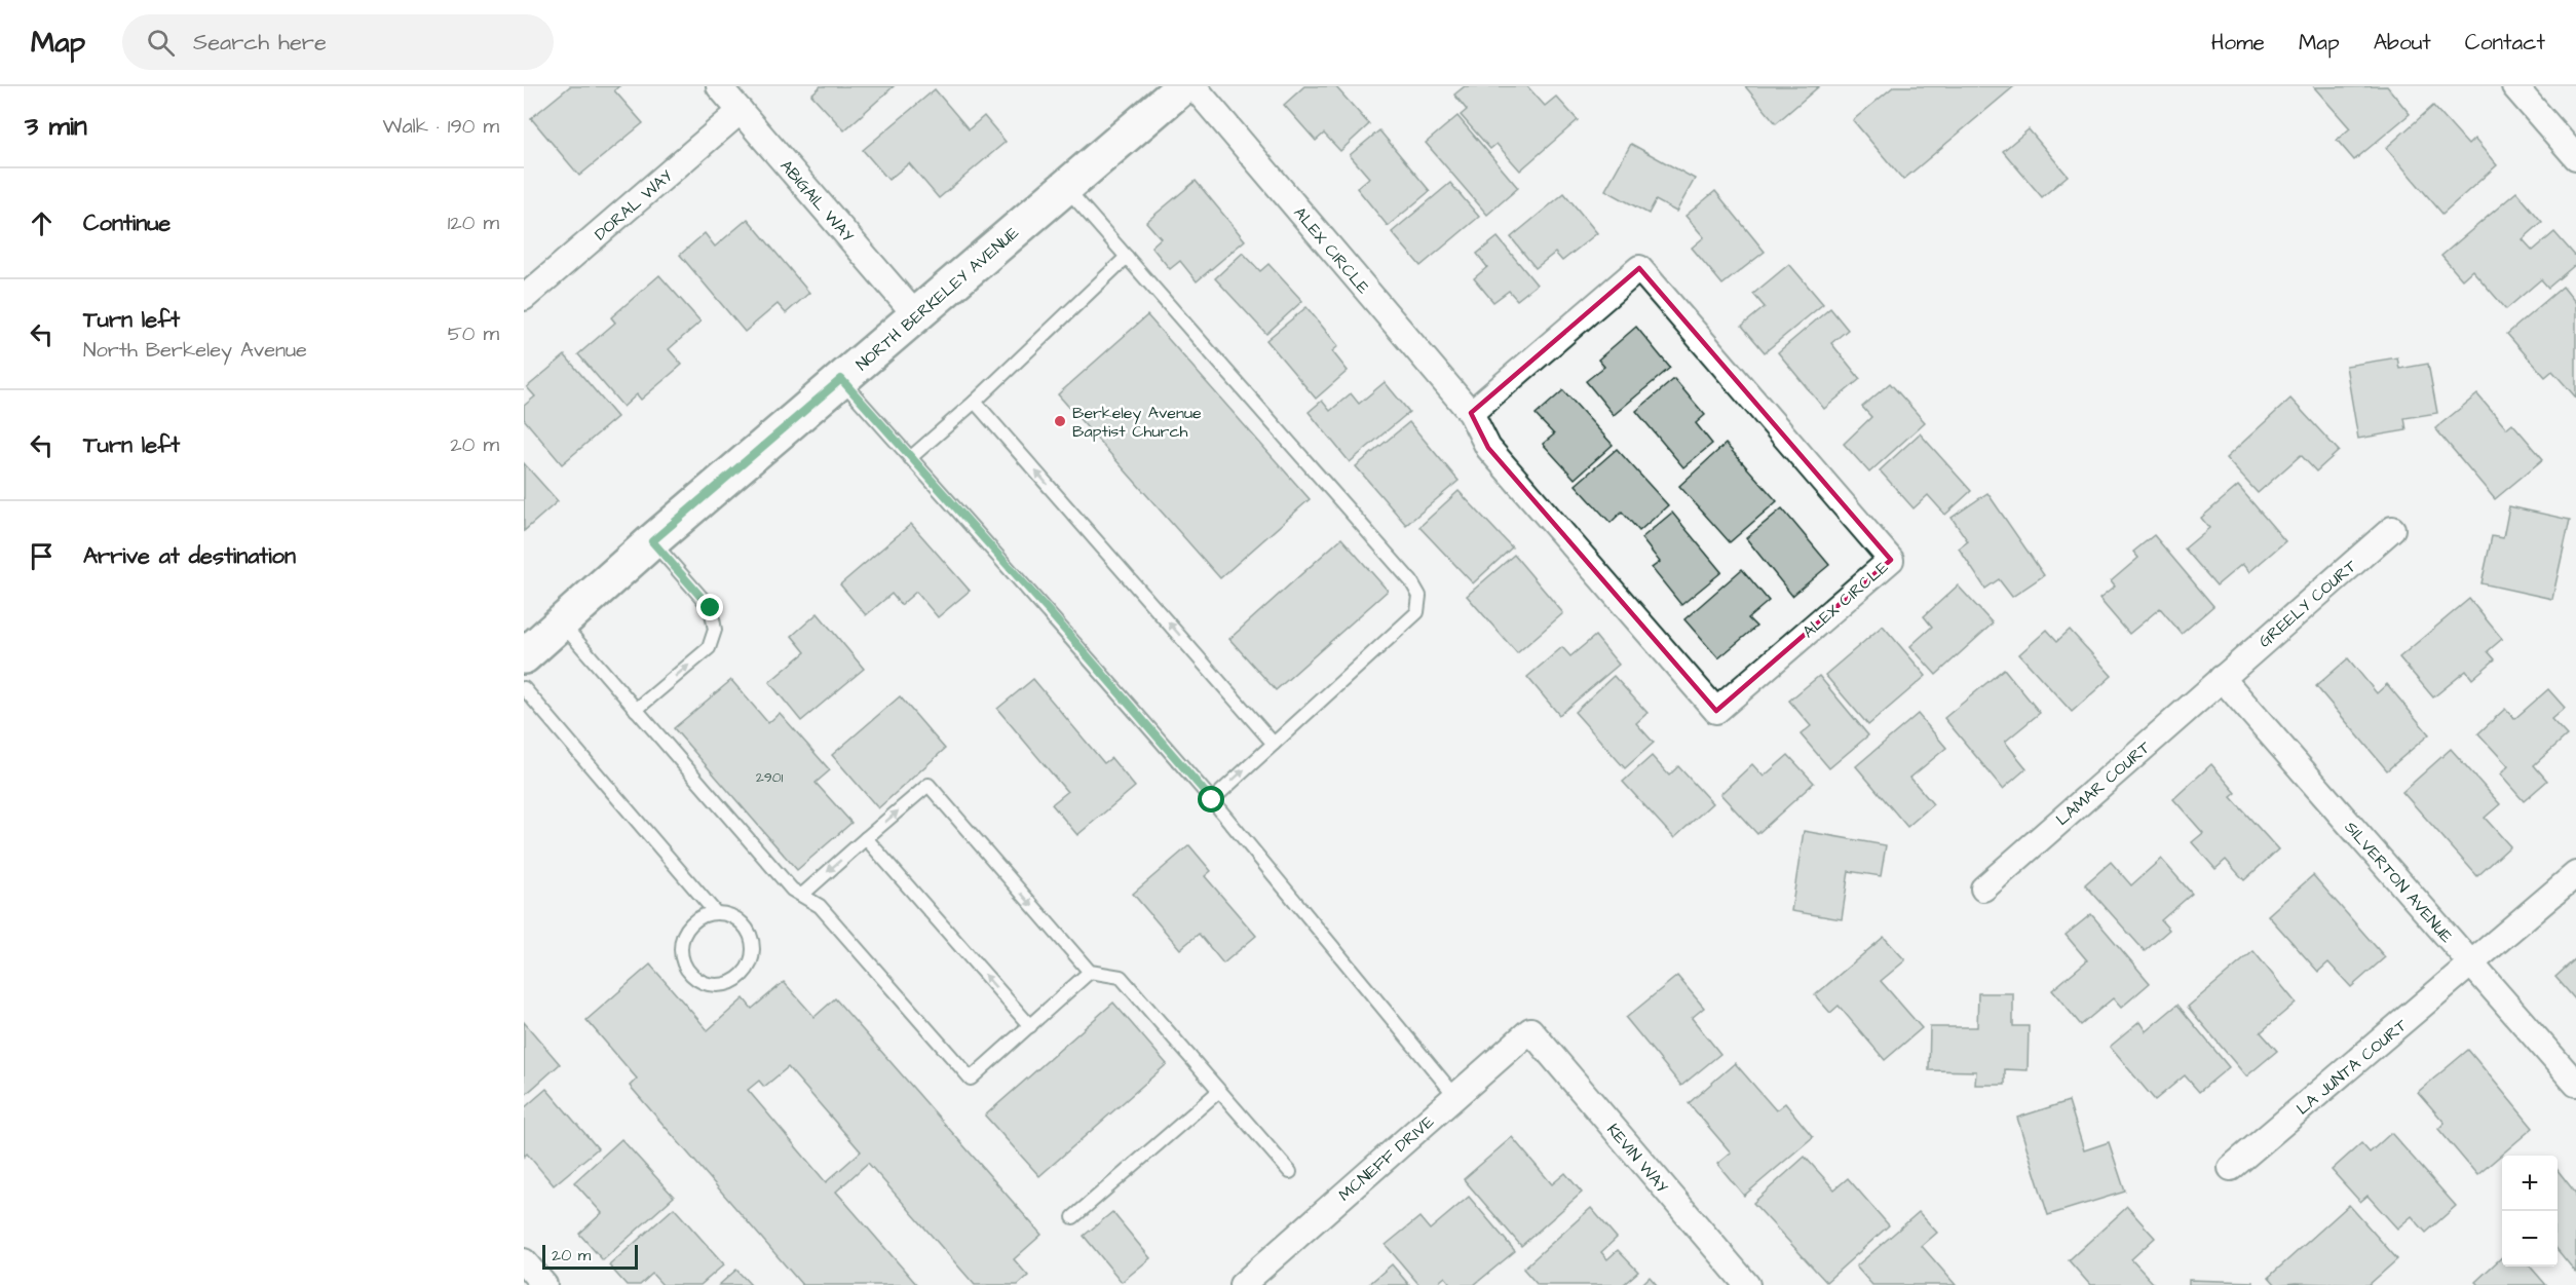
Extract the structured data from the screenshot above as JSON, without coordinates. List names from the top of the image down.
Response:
{
  "streets": {
    "street": [
      "ABIGAIL WAY",
      "DORAL WAY",
      "ALEX CIRCLE",
      "NORTH BERKELEY AVENUE",
      "GREELY COURT",
      "LAMAR COURT",
      "SILVERTON AVENUE",
      "LA JUNTA COURT",
      "MCNEFF DRIVE",
      "KEVIN WAY"
    ]
  },
  "crossings": [
    ["ABIGAIL WAY", "DORAL WAY"],
    ["ABIGAIL WAY", "NORTH BERKELEY AVENUE"],
    ["GREELY COURT", "LAMAR COURT"],
    ["GREELY COURT", "SILVERTON AVENUE"],
    ["LAMAR COURT", "SILVERTON AVENUE"],
    ["SILVERTON AVENUE", "LA JUNTA COURT"],
    ["MCNEFF DRIVE", "KEVIN WAY"]
  ],
  "places": ["Berkeley Avenue Baptist Church"],
  "house_numbers": ["2901"],
  "scale_bar": "20 m",
  "page": {
    "header": "Map",
    "search": "Search here",
    "nav": [
      "Home",
      "Map",
      "About",
      "Contact"
    ],
    "heading": ["3 min", "Walk · 190 m"],
    "list": [
      ["Continue", "120 m"],
      ["Turn left", "North Berkeley Avenue", "50 m"],
      ["Turn left", "20 m"],
      "Arrive at destination"
    ],
    "map_buttons": ["+", "−"],
    "scale": "20 m"
  }
}
